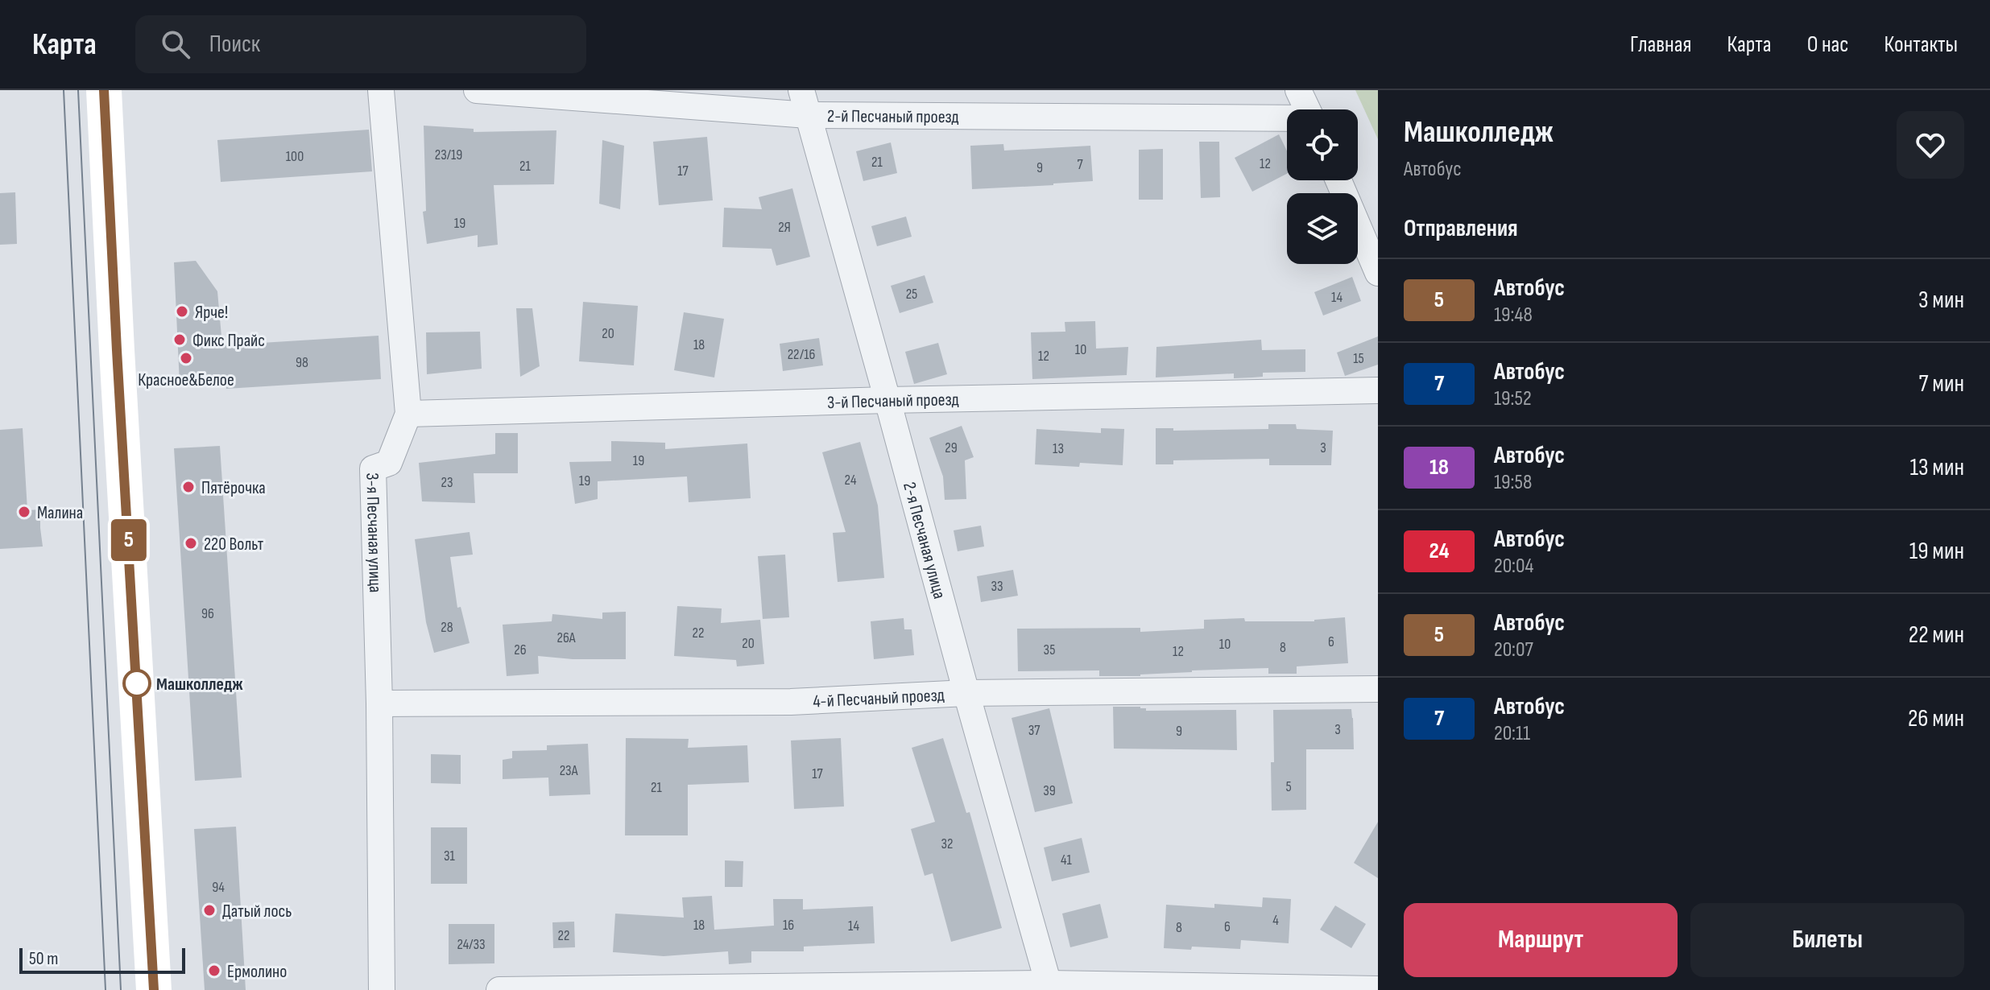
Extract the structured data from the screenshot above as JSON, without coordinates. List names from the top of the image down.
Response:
{
  "streets": {
    "street": [
      "2-й Песчаный проезд",
      "3-й Песчаный проезд",
      "3-я Песчаная улица",
      "2-я Песчаная улица",
      "4-й Песчаный проезд"
    ]
  },
  "crossings": [
    ["2-й Песчаный проезд", "2-я Песчаная улица"],
    ["3-й Песчаный проезд", "3-я Песчаная улица"],
    ["3-й Песчаный проезд", "2-я Песчаная улица"],
    ["3-я Песчаная улица", "4-й Песчаный проезд"],
    ["2-я Песчаная улица", "4-й Песчаный проезд"]
  ],
  "places": [
    "Ярче!",
    "Фикс Прайс",
    "Красное&Белое",
    "Пятёрочка",
    "Малина",
    "220 Вольт",
    "Машколледж",
    "Датый лось",
    "Ермолино"
  ],
  "lines": ["bus line 5"],
  "house_numbers": [
    "23/19",
    "100",
    "21",
    "12",
    "7",
    "21",
    "9",
    "17",
    "19",
    "2Я",
    "25",
    "14",
    "20",
    "18",
    "10",
    "22/16",
    "12",
    "15",
    "98",
    "29",
    "3",
    "13",
    "19",
    "24",
    "19",
    "23",
    "33",
    "96",
    "28",
    "22",
    "26А",
    "6",
    "20",
    "10",
    "8",
    "26",
    "35",
    "12",
    "3",
    "37",
    "9",
    "23А",
    "17",
    "5",
    "21",
    "39",
    "32",
    "31",
    "41",
    "94",
    "4",
    "18",
    "16",
    "14",
    "6",
    "8",
    "22",
    "24/33"
  ],
  "scale_bar": "50 m",
  "page": {
    "header": "Карта",
    "search": "Поиск",
    "nav": [
      "Главная",
      "Карта",
      "О нас",
      "Контакты"
    ],
    "on_map": "5",
    "heading": [
      ["Машколледж", "Автобус"],
      "Отправления"
    ],
    "list": [
      {
        "mark": "5",
        "name": "Автобус",
        "note": "19:48",
        "value": "3 мин"
      },
      {
        "mark": "7",
        "name": "Автобус",
        "note": "19:52",
        "value": "7 мин"
      },
      {
        "mark": "18",
        "name": "Автобус",
        "note": "19:58",
        "value": "13 мин"
      },
      {
        "mark": "24",
        "name": "Автобус",
        "note": "20:04",
        "value": "19 мин"
      },
      {
        "mark": "5",
        "name": "Автобус",
        "note": "20:07",
        "value": "22 мин"
      },
      {
        "mark": "7",
        "name": "Автобус",
        "note": "20:11",
        "value": "26 мин"
      }
    ],
    "buttons": ["Маршрут", "Билеты"],
    "scale": "50 m"
  }
}
